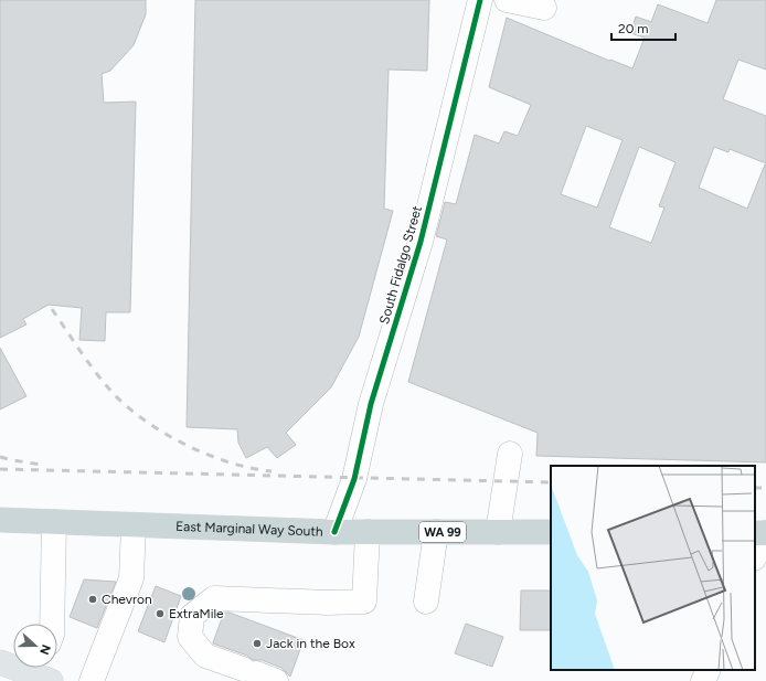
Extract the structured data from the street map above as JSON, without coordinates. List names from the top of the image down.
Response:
{
  "streets": {
    "highway": ["East Marginal Way South", "WA 99"],
    "street": ["South Fidalgo Street"]
  },
  "crossings": [
    ["South Fidalgo Street", "East Marginal Way South"]
  ],
  "places": ["Chevron", "ExtraMile", "Jack in the Box"],
  "scale_bar": "20 m",
  "north": "right"
}
